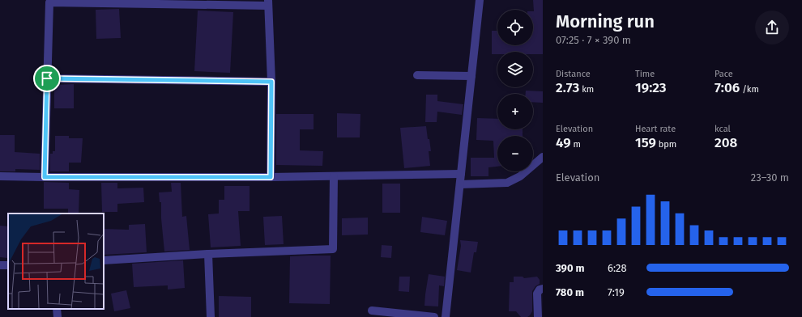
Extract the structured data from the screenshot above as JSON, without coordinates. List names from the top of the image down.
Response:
{
  "page": {
    "heading": ["Morning run", "07:25 · 7 × 390 m"],
    "map_buttons": ["+", "−"],
    "stats": [
      ["Distance", "2.73 km"],
      ["Time", "19:23"],
      ["Pace", "7:06 /km"],
      ["Elevation", "49 m"],
      ["Heart rate", "159 bpm"],
      ["kcal", "208"]
    ],
    "chart": ["Elevation", "23–30 m"],
    "list": [
      {
        "name": "390 m",
        "note": "6:28"
      },
      {
        "name": "780 m",
        "note": "7:19"
      }
    ]
  }
}
